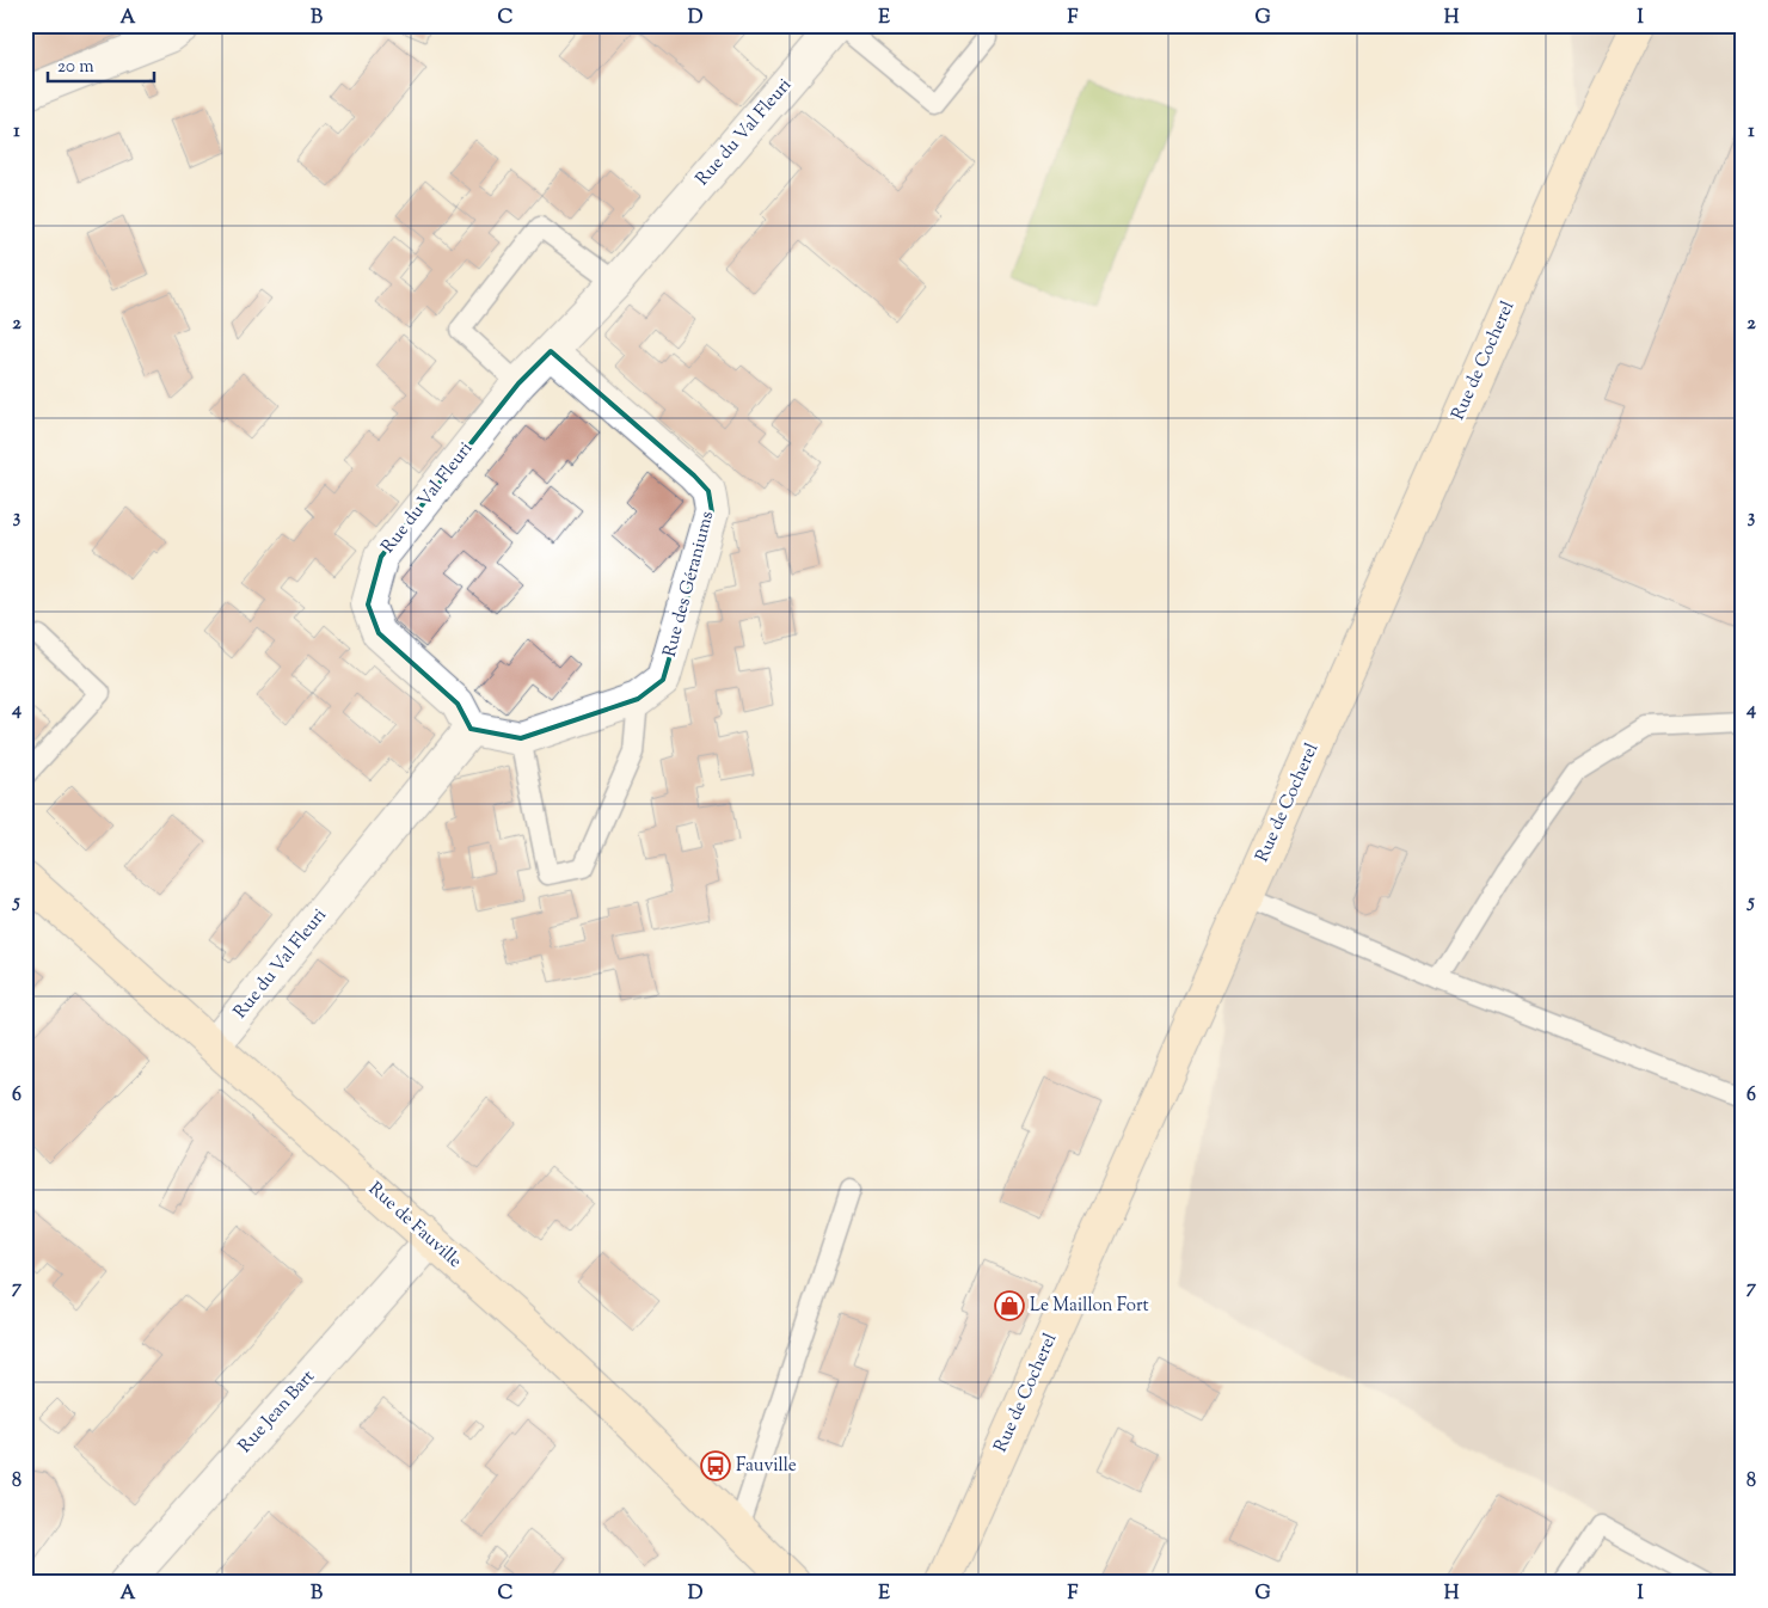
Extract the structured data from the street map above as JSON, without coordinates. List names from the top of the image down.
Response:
{
  "streets": {
    "street": [
      "Rue du Val Fleuri",
      "Rue de Cocherel",
      "Rue des Géraniums",
      "Rue de Fauville",
      "Rue Jean Bart"
    ]
  },
  "crossings": [
    ["Rue du Val Fleuri", "Rue des Géraniums"],
    ["Rue du Val Fleuri", "Rue de Fauville"],
    ["Rue de Fauville", "Rue Jean Bart"]
  ],
  "places": {
    "shop": ["Le Maillon Fort"],
    "bus stop": ["Fauville"]
  },
  "scale_bar": "20 m",
  "grid": {
    "columns": [
      "A",
      "B",
      "C",
      "D",
      "E",
      "F",
      "G",
      "H",
      "I"
    ],
    "rows": [
      "1",
      "2",
      "3",
      "4",
      "5",
      "6",
      "7",
      "8"
    ]
  }
}
